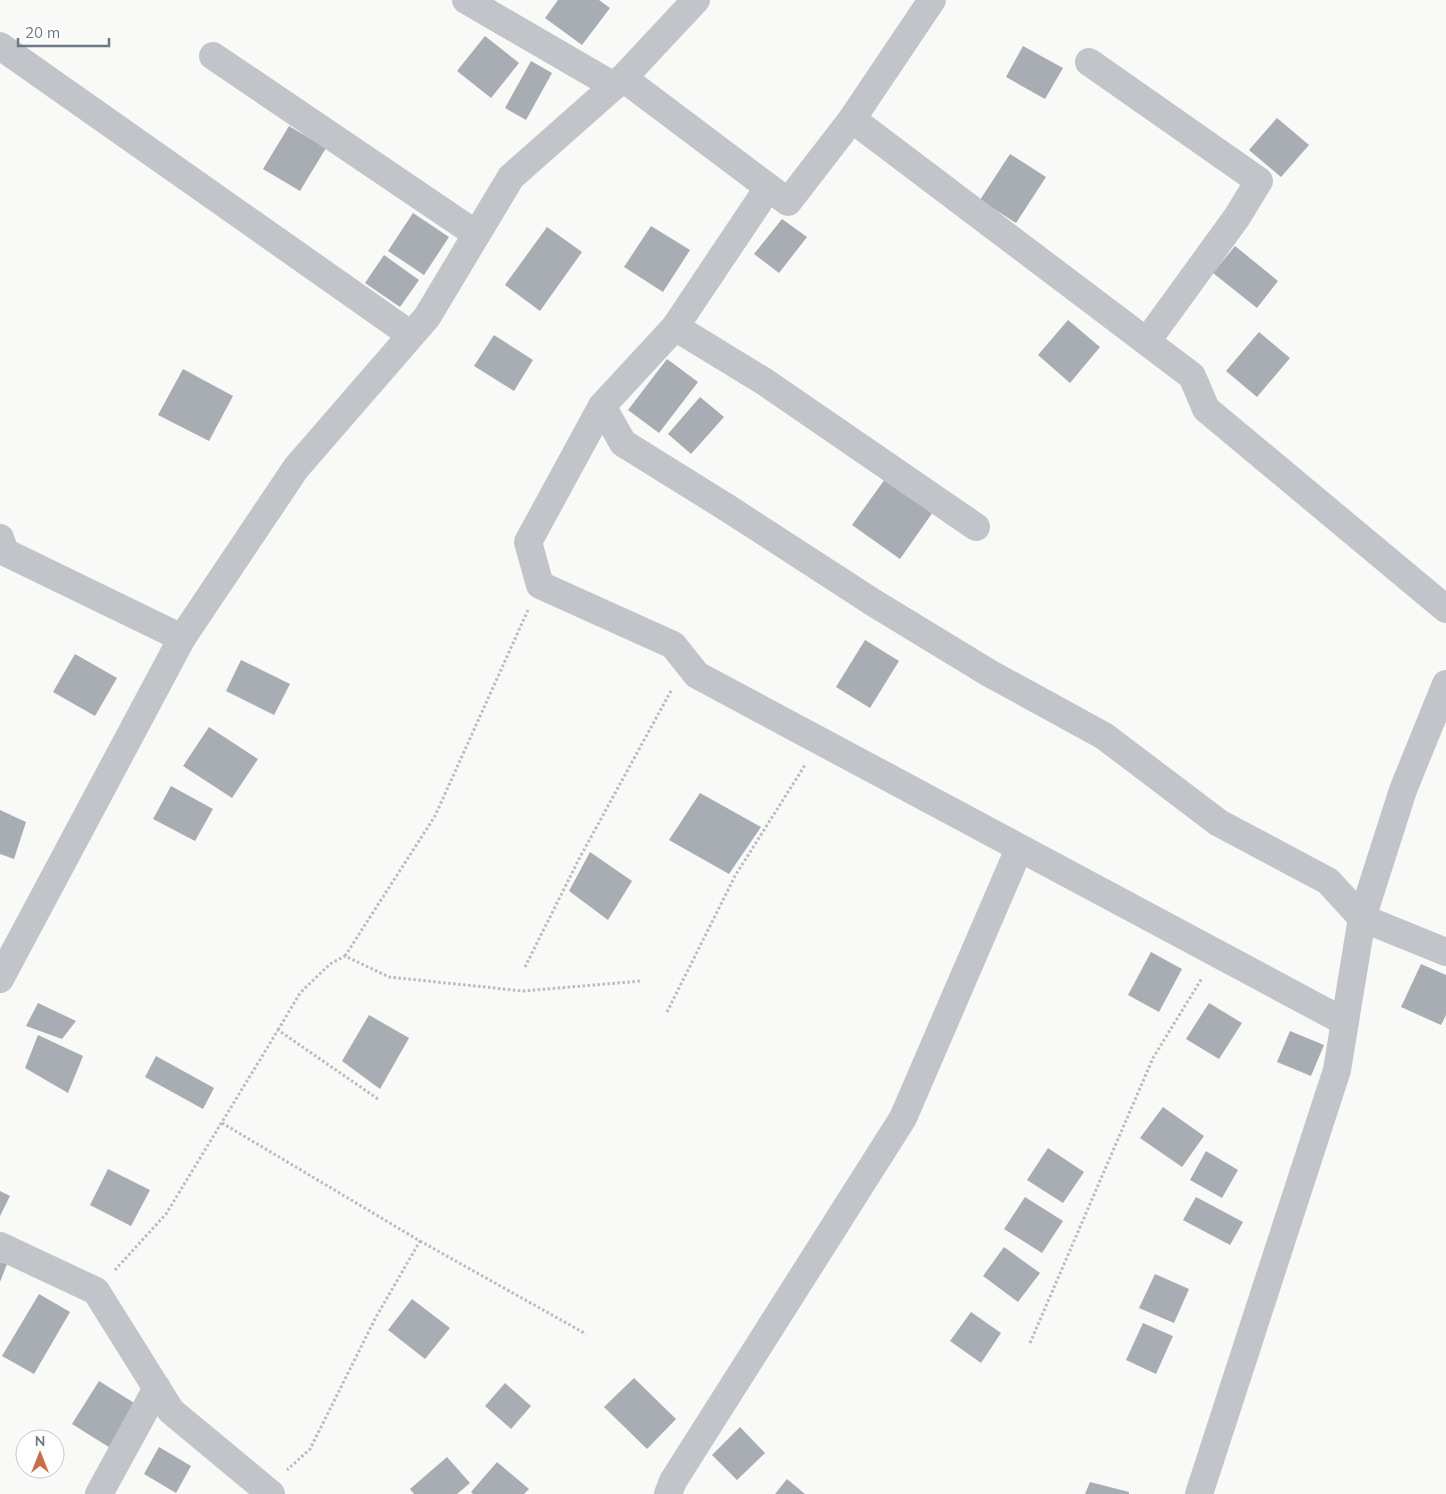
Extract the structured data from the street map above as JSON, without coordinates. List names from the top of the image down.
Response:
{
  "scale_bar": "20 m",
  "north": "top"
}
